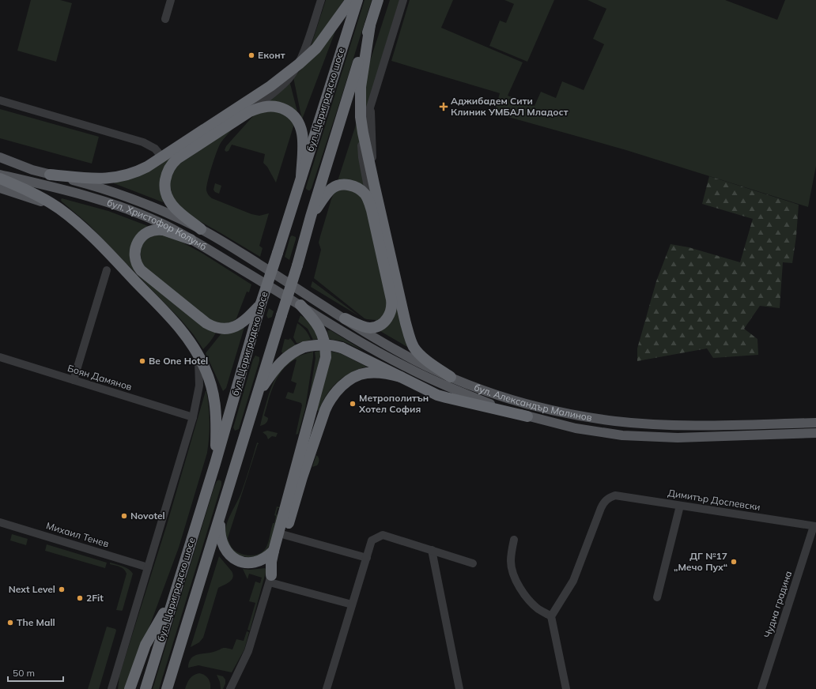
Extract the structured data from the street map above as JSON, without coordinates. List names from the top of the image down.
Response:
{
  "streets": {
    "highway": ["бул. Цариградско шосе"],
    "main road": ["бул. Христофор Колумб", "бул. Александър Малинов"],
    "street": [
      "Боян Дамянов",
      "Димитър Доспевски",
      "Михаил Тенев",
      "Чудна градина"
    ]
  },
  "crossings": [
    ["бул. Христофор Колумб", "бул. Александър Малинов"],
    ["Димитър Доспевски", "Чудна градина"]
  ],
  "places": {
    "other": [
      "Еконт",
      "Be One Hotel",
      "Метрополитън Хотел София",
      "Novotel",
      "ДГ №17 „Мечо Пух“",
      "Next Level",
      "2Fit",
      "The Mall"
    ],
    "health": ["Аджибадем Сити Клиник УМБАЛ Младост"]
  },
  "scale_bar": "50 m"
}
